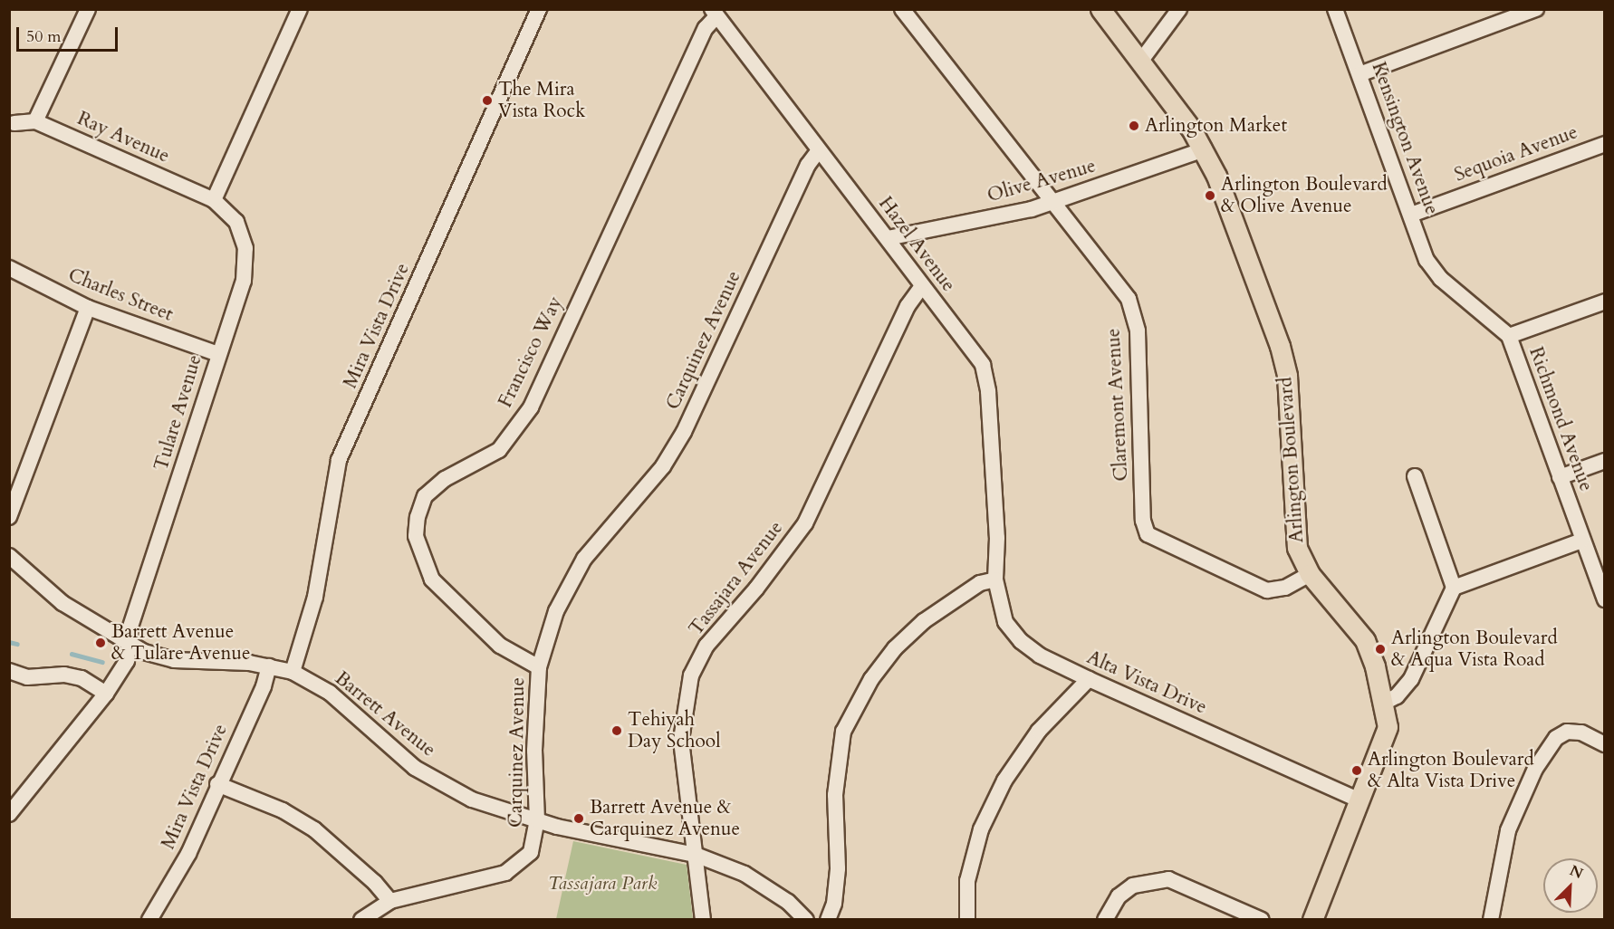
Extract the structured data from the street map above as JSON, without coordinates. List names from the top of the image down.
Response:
{
  "streets": {
    "main road": ["Arlington Boulevard"],
    "street": [
      "Ray Avenue",
      "Kensington Avenue",
      "Sequoia Avenue",
      "Olive Avenue",
      "Hazel Avenue",
      "Charles Street",
      "Mira Vista Drive",
      "Carquinez Avenue",
      "Francisco Way",
      "Claremont Avenue",
      "Tulare Avenue",
      "Richmond Avenue",
      "Tassajara Avenue",
      "Alta Vista Drive",
      "Barrett Avenue"
    ]
  },
  "crossings": [
    ["Ray Avenue", "Tulare Avenue"],
    ["Kensington Avenue", "Sequoia Avenue"],
    ["Kensington Avenue", "Richmond Avenue"],
    ["Olive Avenue", "Hazel Avenue"],
    ["Olive Avenue", "Claremont Avenue"],
    ["Olive Avenue", "Arlington Boulevard"],
    ["Hazel Avenue", "Carquinez Avenue"],
    ["Hazel Avenue", "Francisco Way"],
    ["Hazel Avenue", "Tassajara Avenue"],
    ["Hazel Avenue", "Alta Vista Drive"],
    ["Charles Street", "Tulare Avenue"],
    ["Mira Vista Drive", "Barrett Avenue"],
    ["Carquinez Avenue", "Francisco Way"],
    ["Carquinez Avenue", "Barrett Avenue"],
    ["Claremont Avenue", "Arlington Boulevard"],
    ["Tulare Avenue", "Barrett Avenue"],
    ["Arlington Boulevard", "Alta Vista Drive"],
    ["Tassajara Avenue", "Barrett Avenue"]
  ],
  "parks": ["Tassajara Park"],
  "places": [
    "The Mira Vista Rock",
    "Arlington Market",
    "Arlington Boulevard & Olive Avenue",
    "Barrett Avenue & Tulare Avenue",
    "Arlington Boulevard & Aqua Vista Road",
    "Tehiyah Day School",
    "Arlington Boulevard & Alta Vista Drive",
    "Barrett Avenue & Carquinez Avenue"
  ],
  "scale_bar": "50 m",
  "north": "top right"
}
